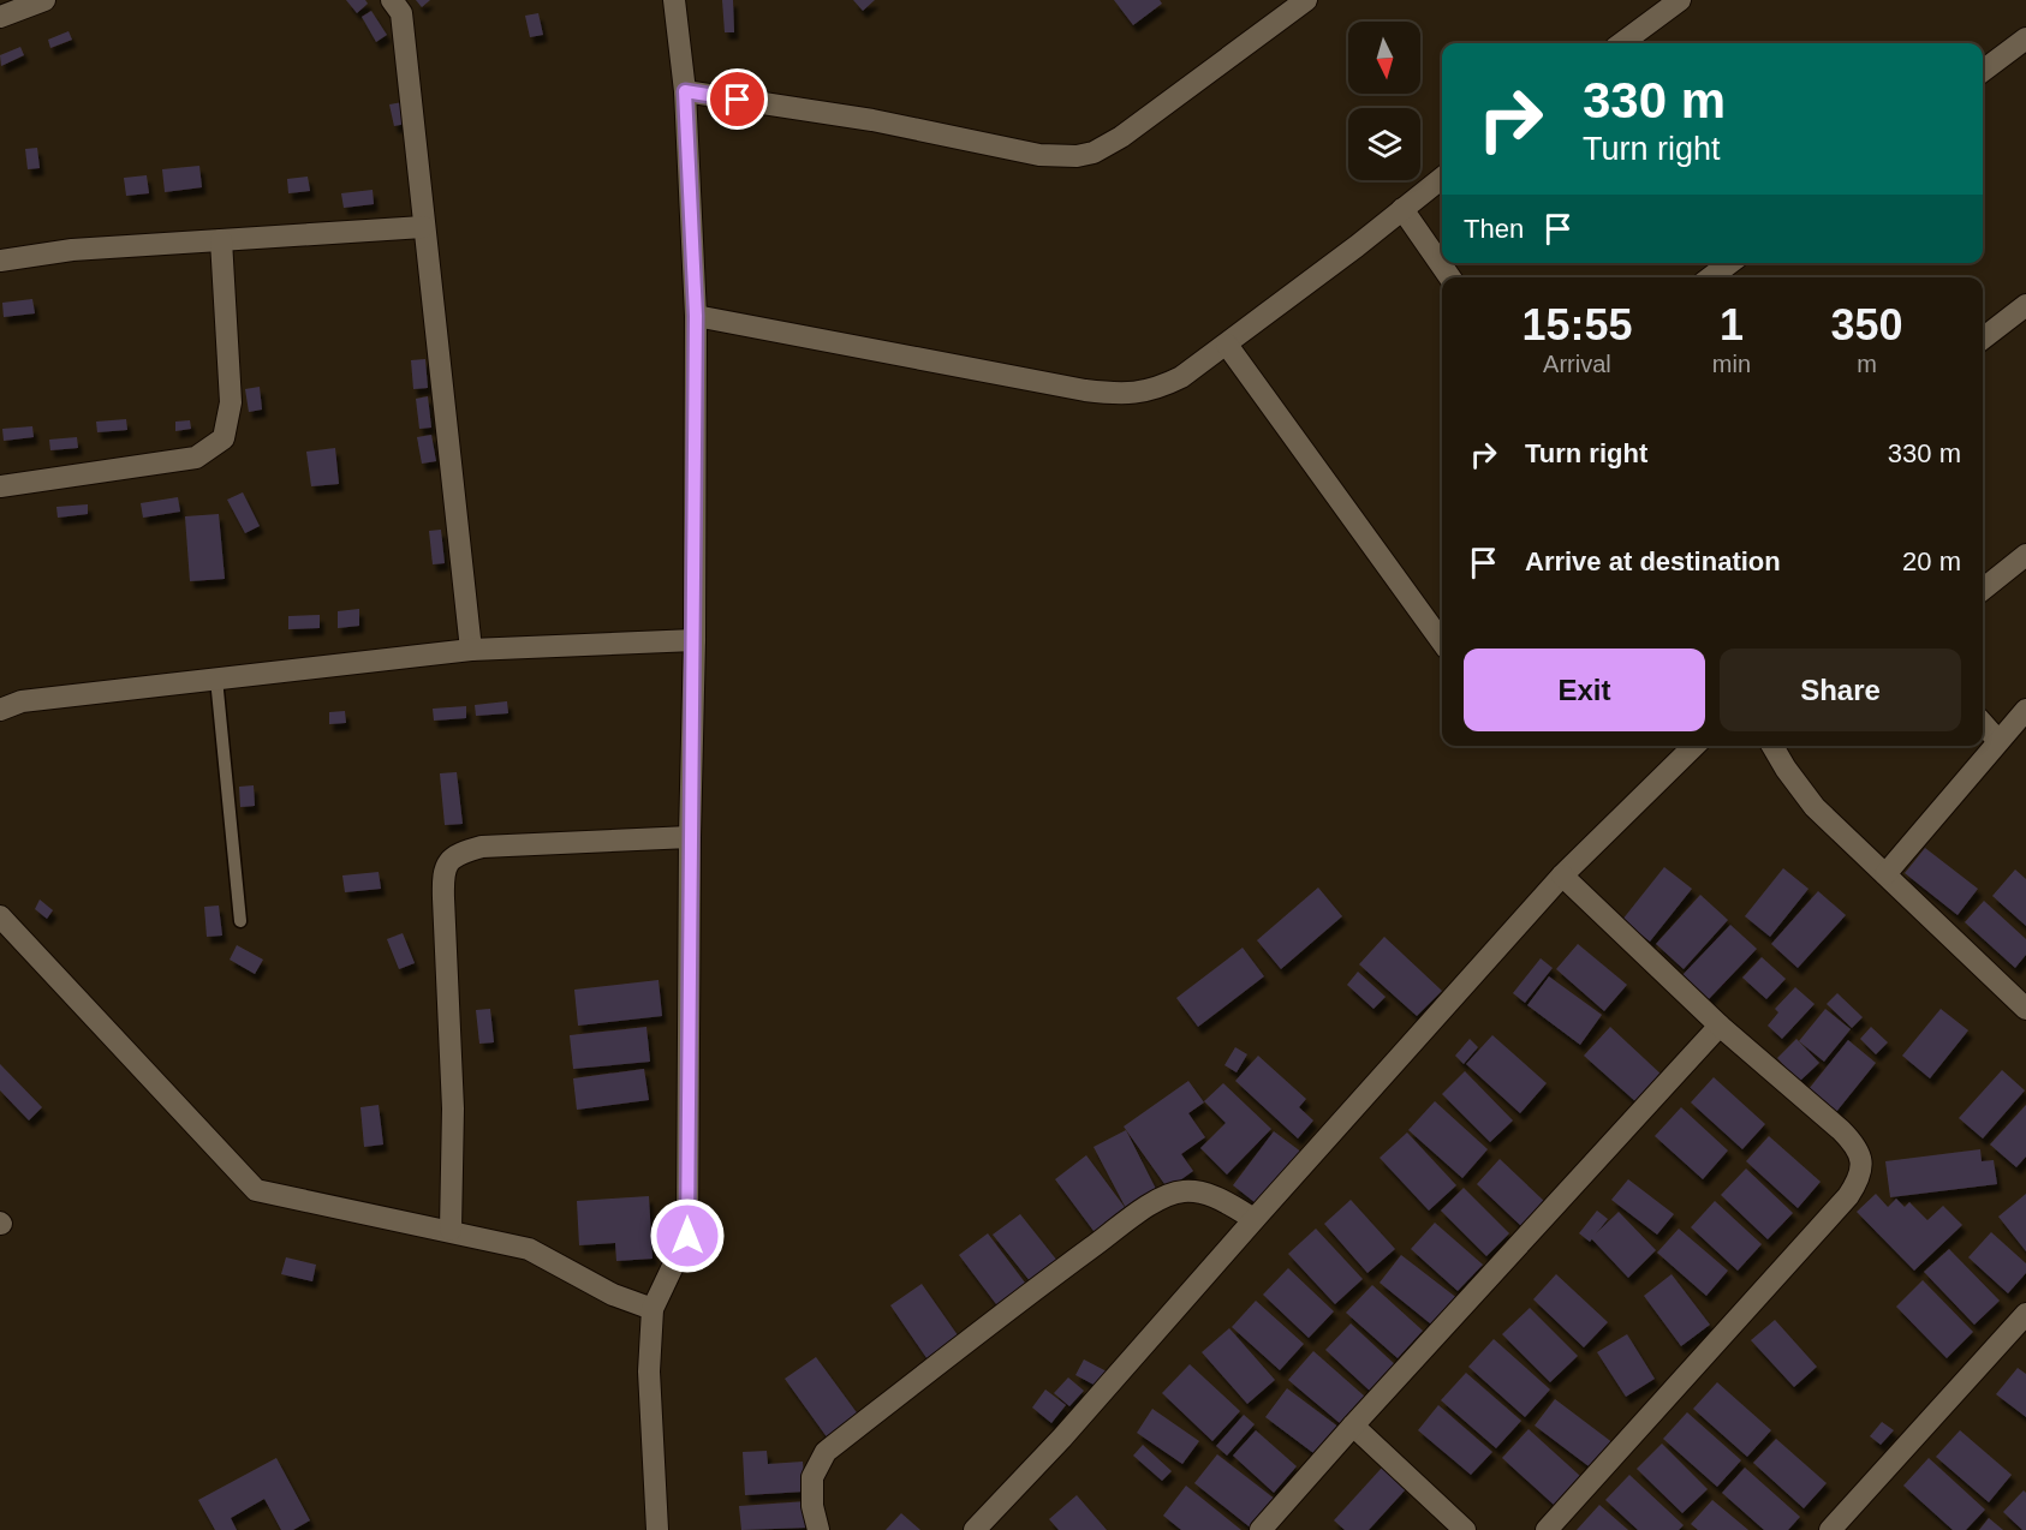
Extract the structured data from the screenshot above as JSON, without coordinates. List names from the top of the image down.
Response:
{
  "north": "bottom",
  "page": {
    "turn": ["330 m", "Turn right"],
    "then": "Then",
    "eta": [
      "15:55",
      "Arrival",
      "1",
      "min",
      "350",
      "m"
    ],
    "list": [
      {
        "name": "Turn right",
        "value": "330 m"
      },
      {
        "name": "Arrive at destination",
        "value": "20 m"
      }
    ],
    "buttons": ["Exit", "Share"]
  }
}
